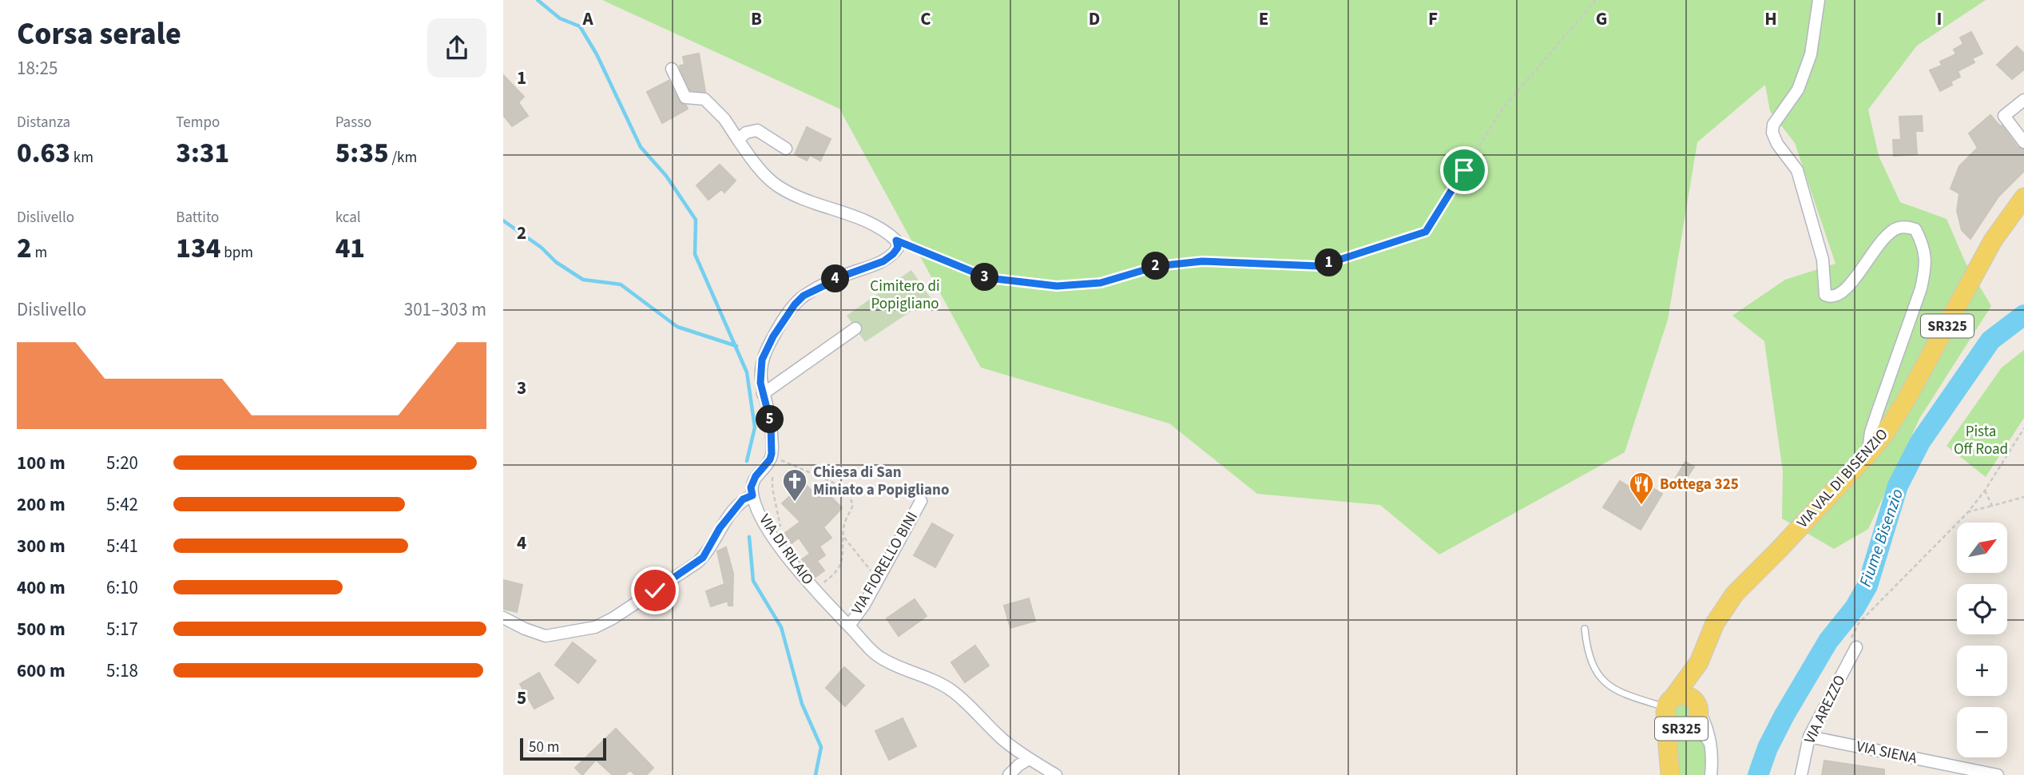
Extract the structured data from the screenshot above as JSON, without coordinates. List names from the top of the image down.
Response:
{
  "streets": {
    "main road": ["SR325", "VIA VAL DI BISENZIO"],
    "street": [
      "VIA DI RILAIO",
      "VIA FIORELLO BINI",
      "VIA AREZZO",
      "VIA SIENA"
    ]
  },
  "crossings": [
    ["SR325", "VIA VAL DI BISENZIO"],
    ["VIA DI RILAIO", "VIA FIORELLO BINI"],
    ["VIA AREZZO", "VIA SIENA"]
  ],
  "water": ["Fiume Bisenzio"],
  "parks": ["Cimitero di Popigliano", "Pista Off Road"],
  "places": {
    "church": ["Chiesa di San Miniato a Popigliano"],
    "restaurant": ["Bottega 325"]
  },
  "scale_bar": "50 m",
  "north": "top right",
  "page": {
    "heading": ["Corsa serale", "18:25"],
    "stats": [
      ["Distanza", "0.63 km"],
      ["Tempo", "3:31"],
      ["Passo", "5:35 /km"],
      ["Dislivello", "2 m"],
      ["Battito", "134 bpm"],
      ["kcal", "41"]
    ],
    "pins": [
      "1",
      "2",
      "3",
      "4",
      "5"
    ],
    "chart": ["Dislivello", "301–303 m"],
    "list": [
      {
        "name": "100 m",
        "note": "5:20"
      },
      {
        "name": "200 m",
        "note": "5:42"
      },
      {
        "name": "300 m",
        "note": "5:41"
      },
      {
        "name": "400 m",
        "note": "6:10"
      },
      {
        "name": "500 m",
        "note": "5:17"
      },
      {
        "name": "600 m",
        "note": "5:18"
      }
    ],
    "map_buttons": ["+", "−"],
    "scale": "50 m"
  },
  "grid": {
    "columns": [
      "A",
      "B",
      "C",
      "D",
      "E",
      "F",
      "G",
      "H",
      "I"
    ],
    "rows": [
      "1",
      "2",
      "3",
      "4",
      "5"
    ]
  }
}
